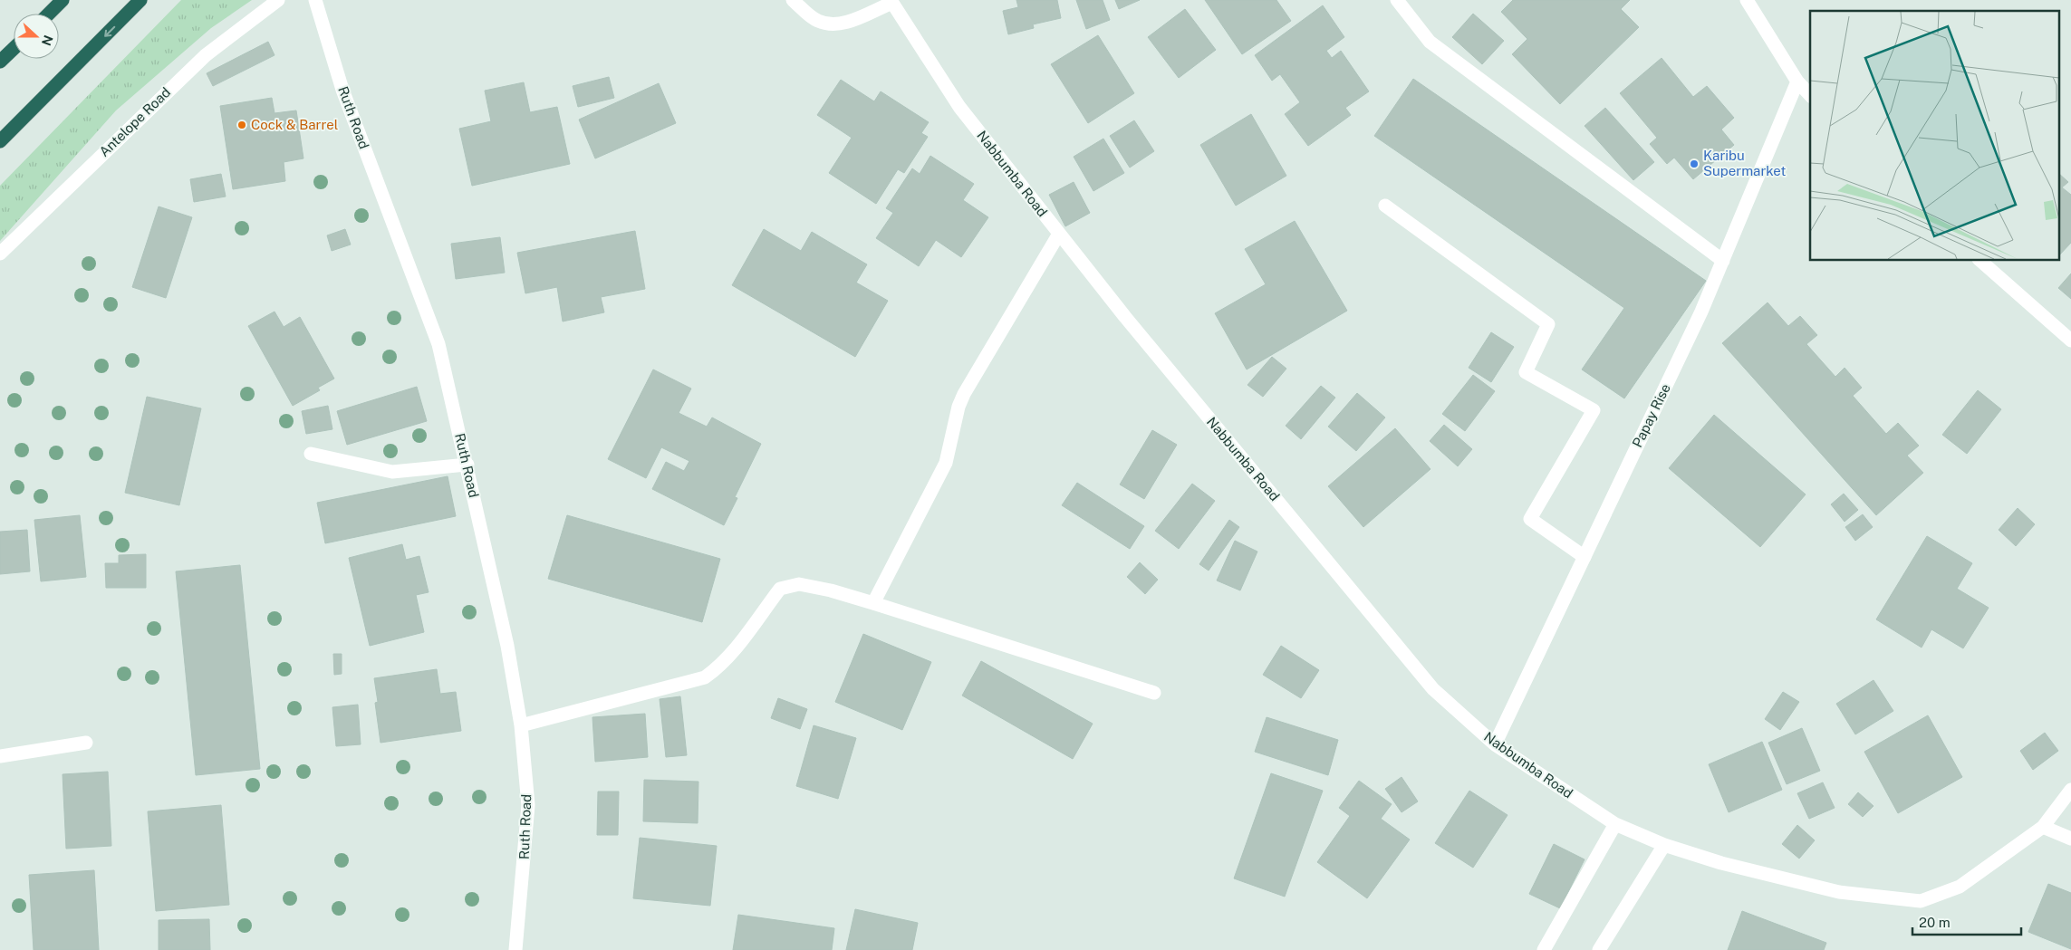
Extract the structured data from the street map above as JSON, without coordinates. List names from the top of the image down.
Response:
{
  "streets": {
    "street": [
      "Ruth Road",
      "Antelope Road",
      "Nabbumba Road",
      "Papay Rise"
    ]
  },
  "crossings": [
    ["Nabbumba Road", "Papay Rise"]
  ],
  "places": ["Cock & Barrel", "Karibu Supermarket"],
  "scale_bar": "20 m",
  "north": "right"
}
